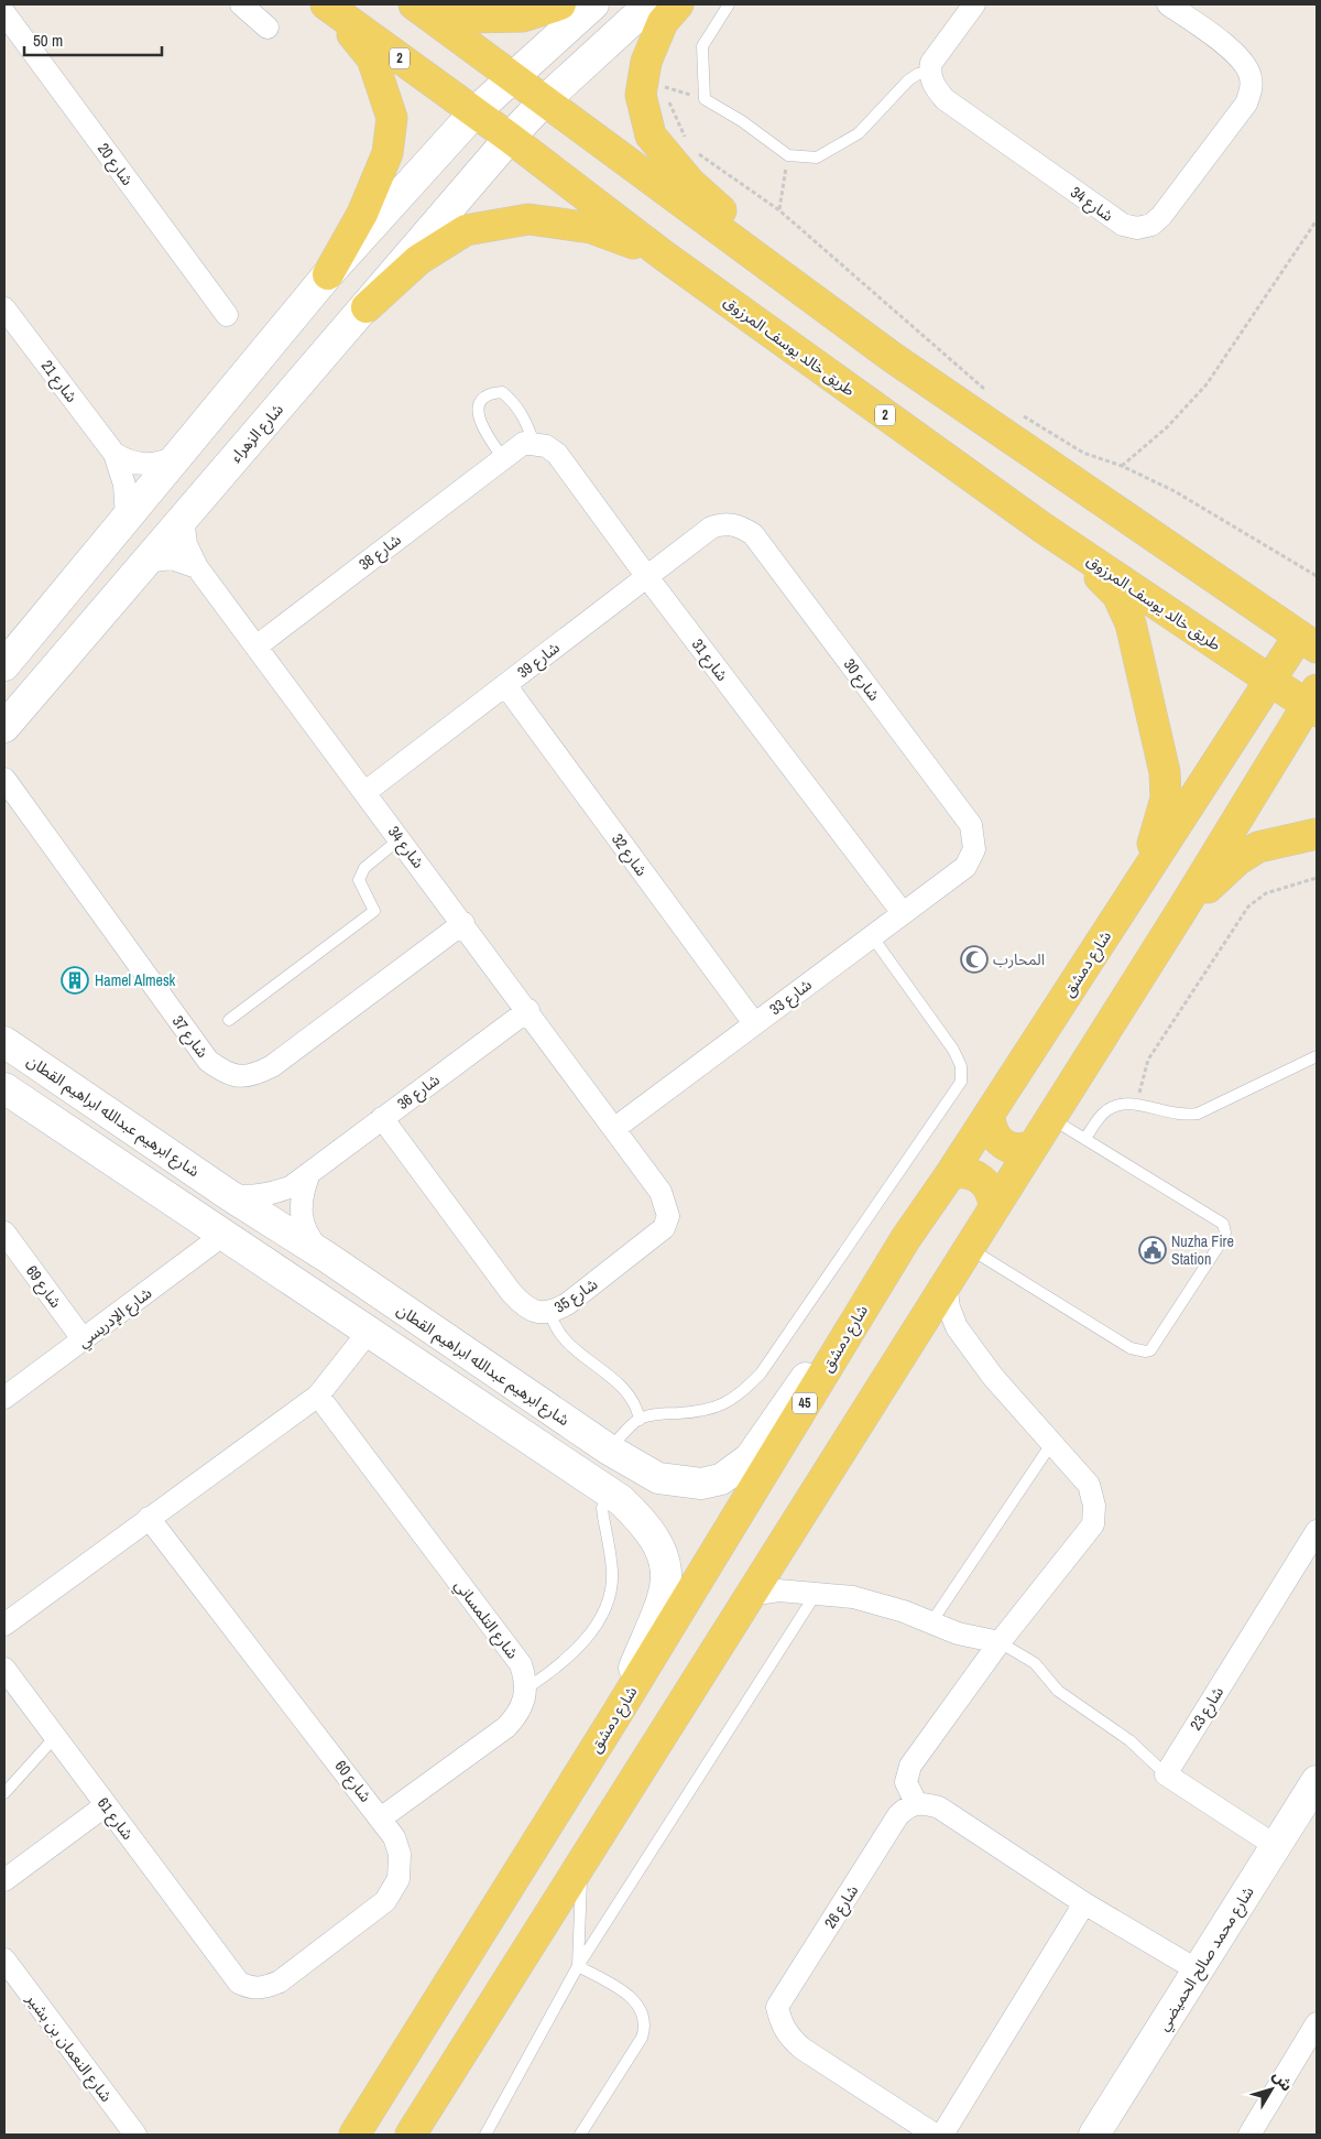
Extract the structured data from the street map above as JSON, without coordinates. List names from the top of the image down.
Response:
{
  "streets": {
    "main road": [
      "2",
      "طريق خالد يوسف المرزوق",
      "شارع دمشق",
      "45"
    ],
    "street": [
      "شارع 20",
      "شارع 34",
      "شارع 21",
      "شارع الزهراء",
      "شارع 38",
      "شارع 39",
      "شارع 31",
      "شارع 30",
      "شارع 32",
      "شارع 33",
      "شارع 37",
      "شارع 36",
      "شارع ابرهيم عبدالله ابراهيم القطان",
      "شارع 69",
      "شارع 35",
      "شارع الإدريسي",
      "شارع التلمساني",
      "شارع 23",
      "شارع 60",
      "شارع 61",
      "شارع 26",
      "شارع محمد صالح الحميضي",
      "شارع النعمان بن بشير"
    ]
  },
  "crossings": [
    ["شارع 34", "شارع الزهراء"],
    ["شارع 34", "شارع 38"],
    ["شارع 34", "شارع 39"],
    ["شارع 34", "شارع 33"],
    ["شارع 34", "شارع 37"],
    ["شارع 34", "شارع 36"],
    ["شارع 34", "شارع 35"],
    ["طريق خالد يوسف المرزوق", "شارع الزهراء"],
    ["طريق خالد يوسف المرزوق", "شارع دمشق"],
    ["شارع 39", "شارع 31"],
    ["شارع 39", "شارع 30"],
    ["شارع 39", "شارع 32"],
    ["شارع 31", "شارع 33"],
    ["شارع 30", "شارع 33"],
    ["شارع 32", "شارع 33"],
    ["شارع دمشق", "شارع ابرهيم عبدالله ابراهيم القطان"],
    ["شارع 33", "شارع 35"],
    ["شارع 36", "شارع ابرهيم عبدالله ابراهيم القطان"],
    ["شارع 36", "شارع 35"],
    ["شارع 69", "شارع الإدريسي"],
    ["شارع 60", "شارع 61"]
  ],
  "places": {
    "mosque": ["المحارب"],
    "building": ["Hamel Almesk"],
    "public building": ["Nuzha Fire Station"]
  },
  "scale_bar": "50 m",
  "north": "top right"
}
